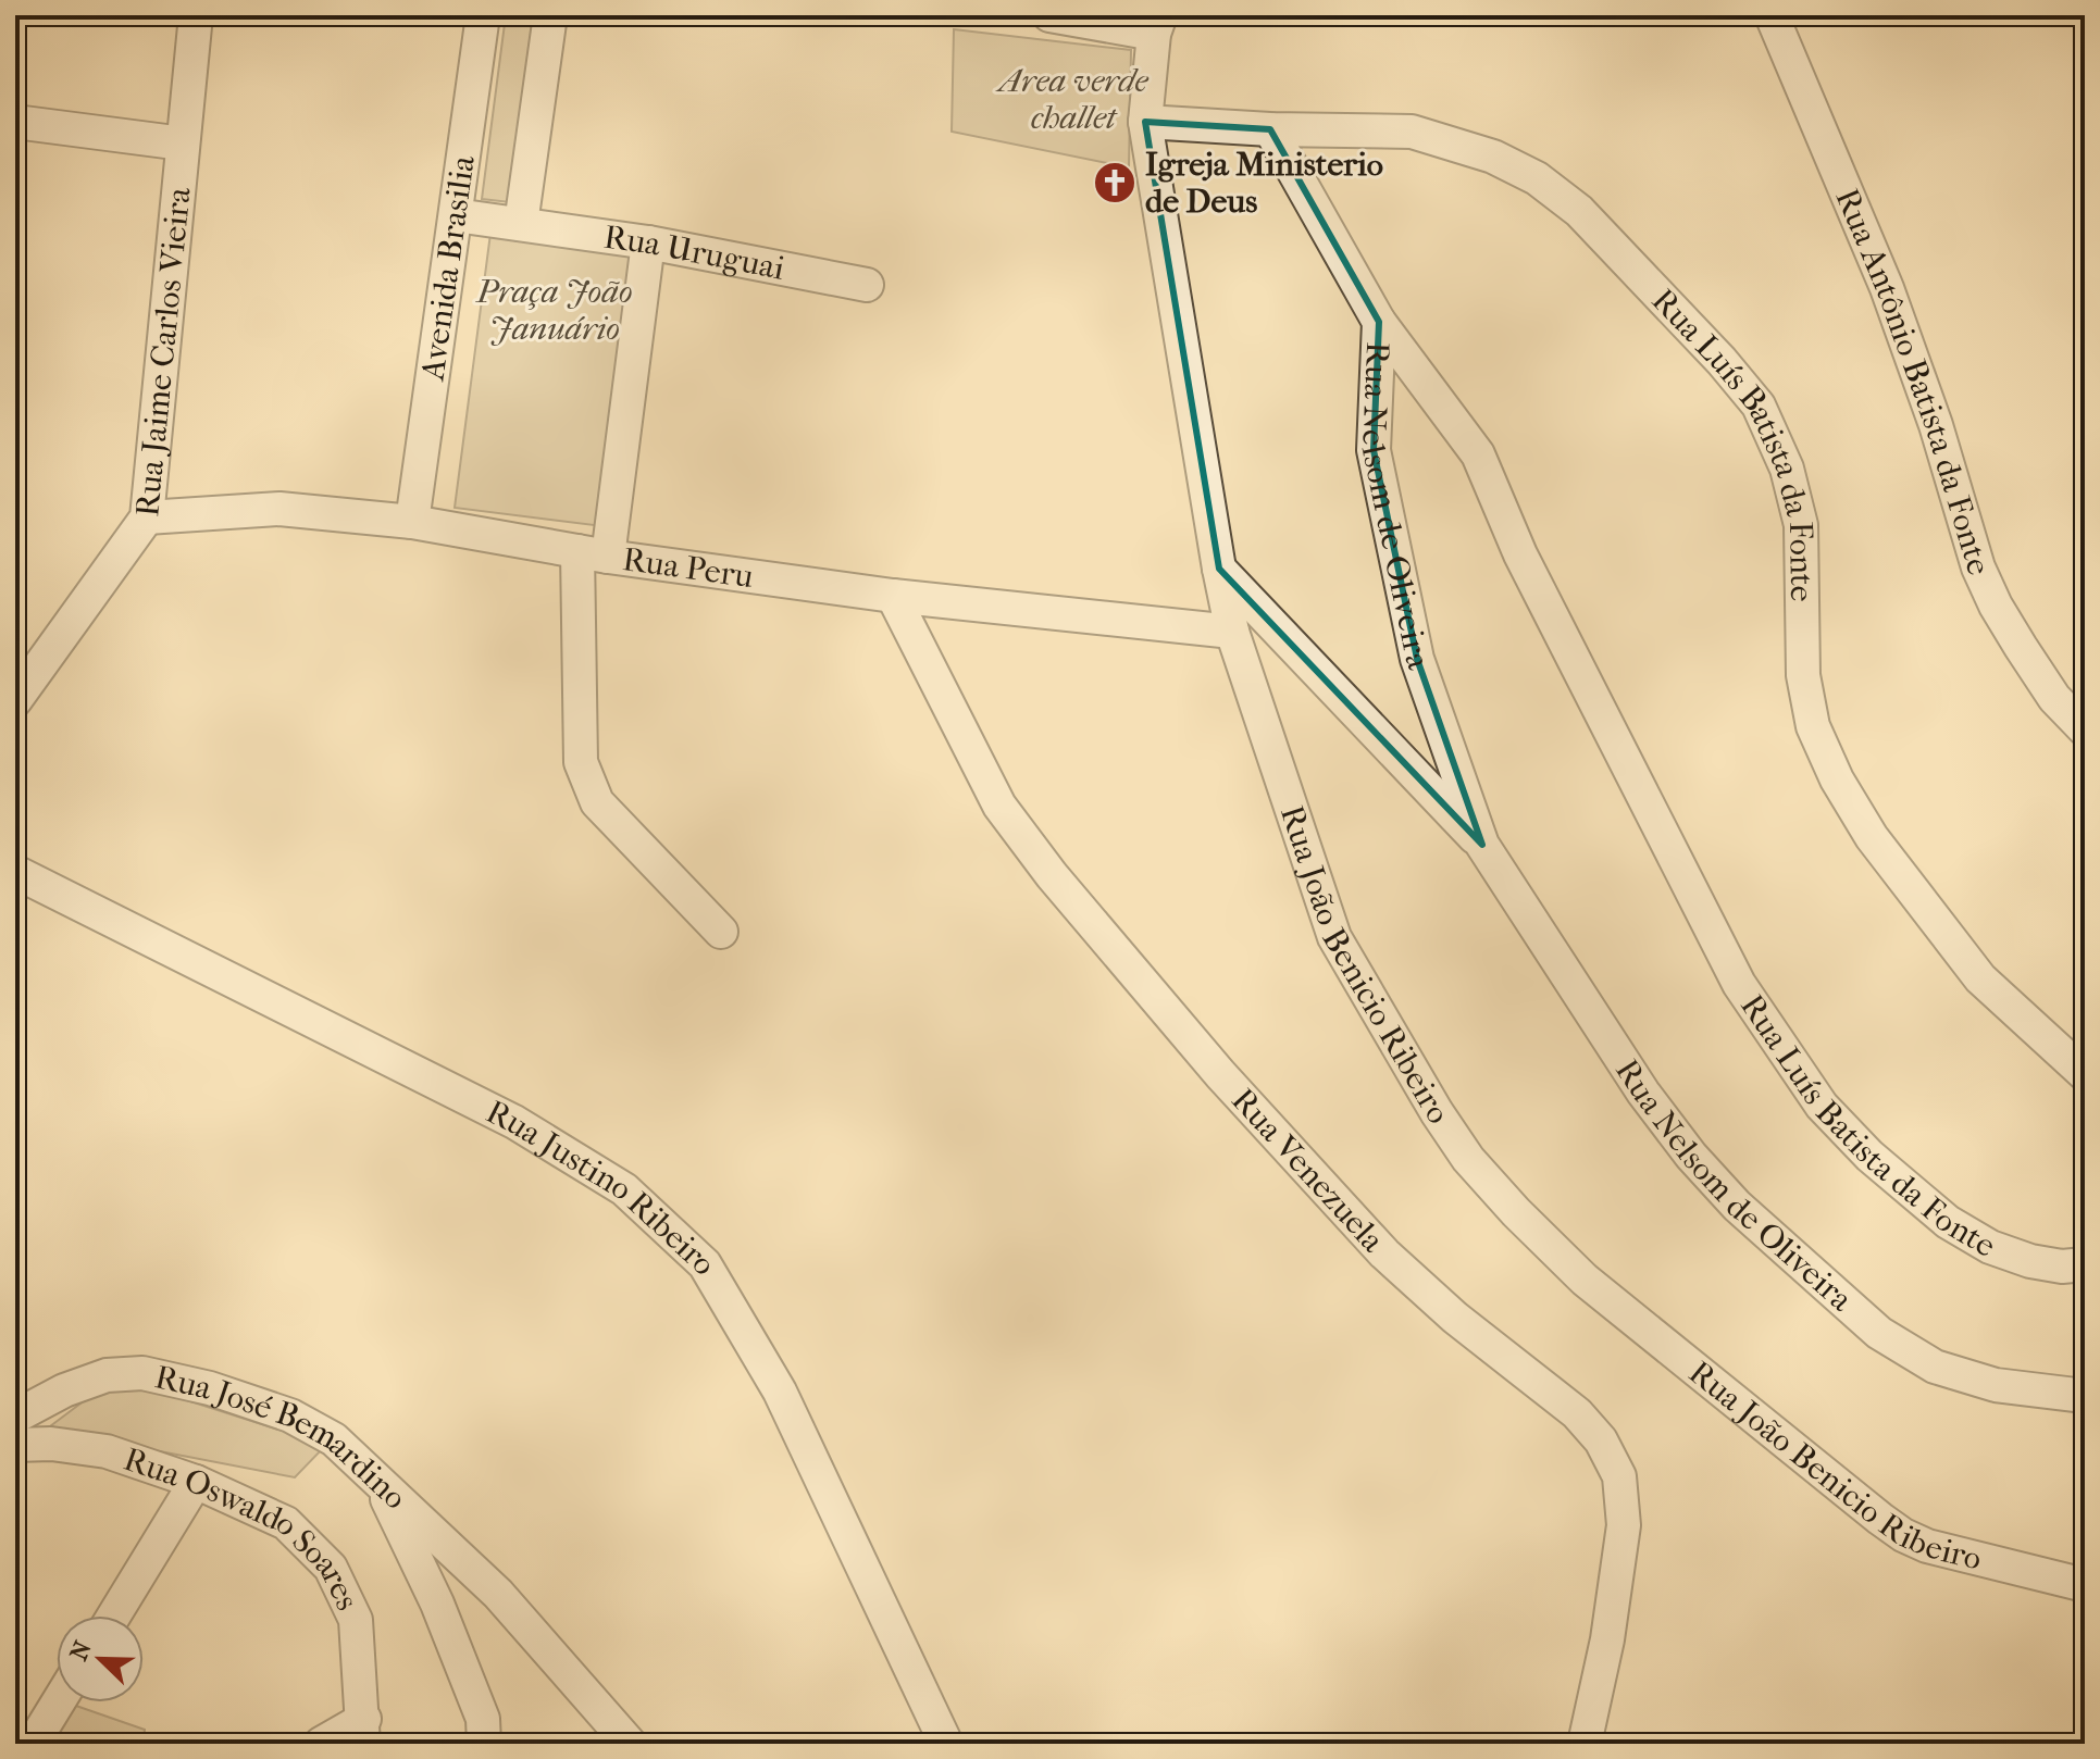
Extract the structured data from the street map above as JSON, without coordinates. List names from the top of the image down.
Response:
{
  "streets": {
    "street": [
      "Rua Uruguai",
      "Avenida Brasilia",
      "Rua Jaime Carlos Vieira",
      "Rua Antônio Batista da Fonte",
      "Rua Luís Batista da Fonte",
      "Rua Nelsom de Oliveira",
      "Rua Peru",
      "Rua João Benicio Ribeiro",
      "Rua Venezuela",
      "Rua Justino Ribeiro",
      "Rua José Bemardino",
      "Rua Oswaldo Soares"
    ]
  },
  "crossings": [
    ["Rua Uruguai", "Avenida Brasilia"],
    ["Avenida Brasilia", "Rua Peru"],
    ["Rua Jaime Carlos Vieira", "Rua Peru"],
    ["Rua Luís Batista da Fonte", "Rua Nelsom de Oliveira"],
    ["Rua Luís Batista da Fonte", "Rua João Benicio Ribeiro"],
    ["Rua Nelsom de Oliveira", "Rua João Benicio Ribeiro"],
    ["Rua Peru", "Rua João Benicio Ribeiro"],
    ["Rua Peru", "Rua Venezuela"]
  ],
  "parks": ["Area verde challet", "Praça João Januário"],
  "places": {
    "church": ["Igreja Ministerio de Deus"]
  },
  "north": "top left"
}
